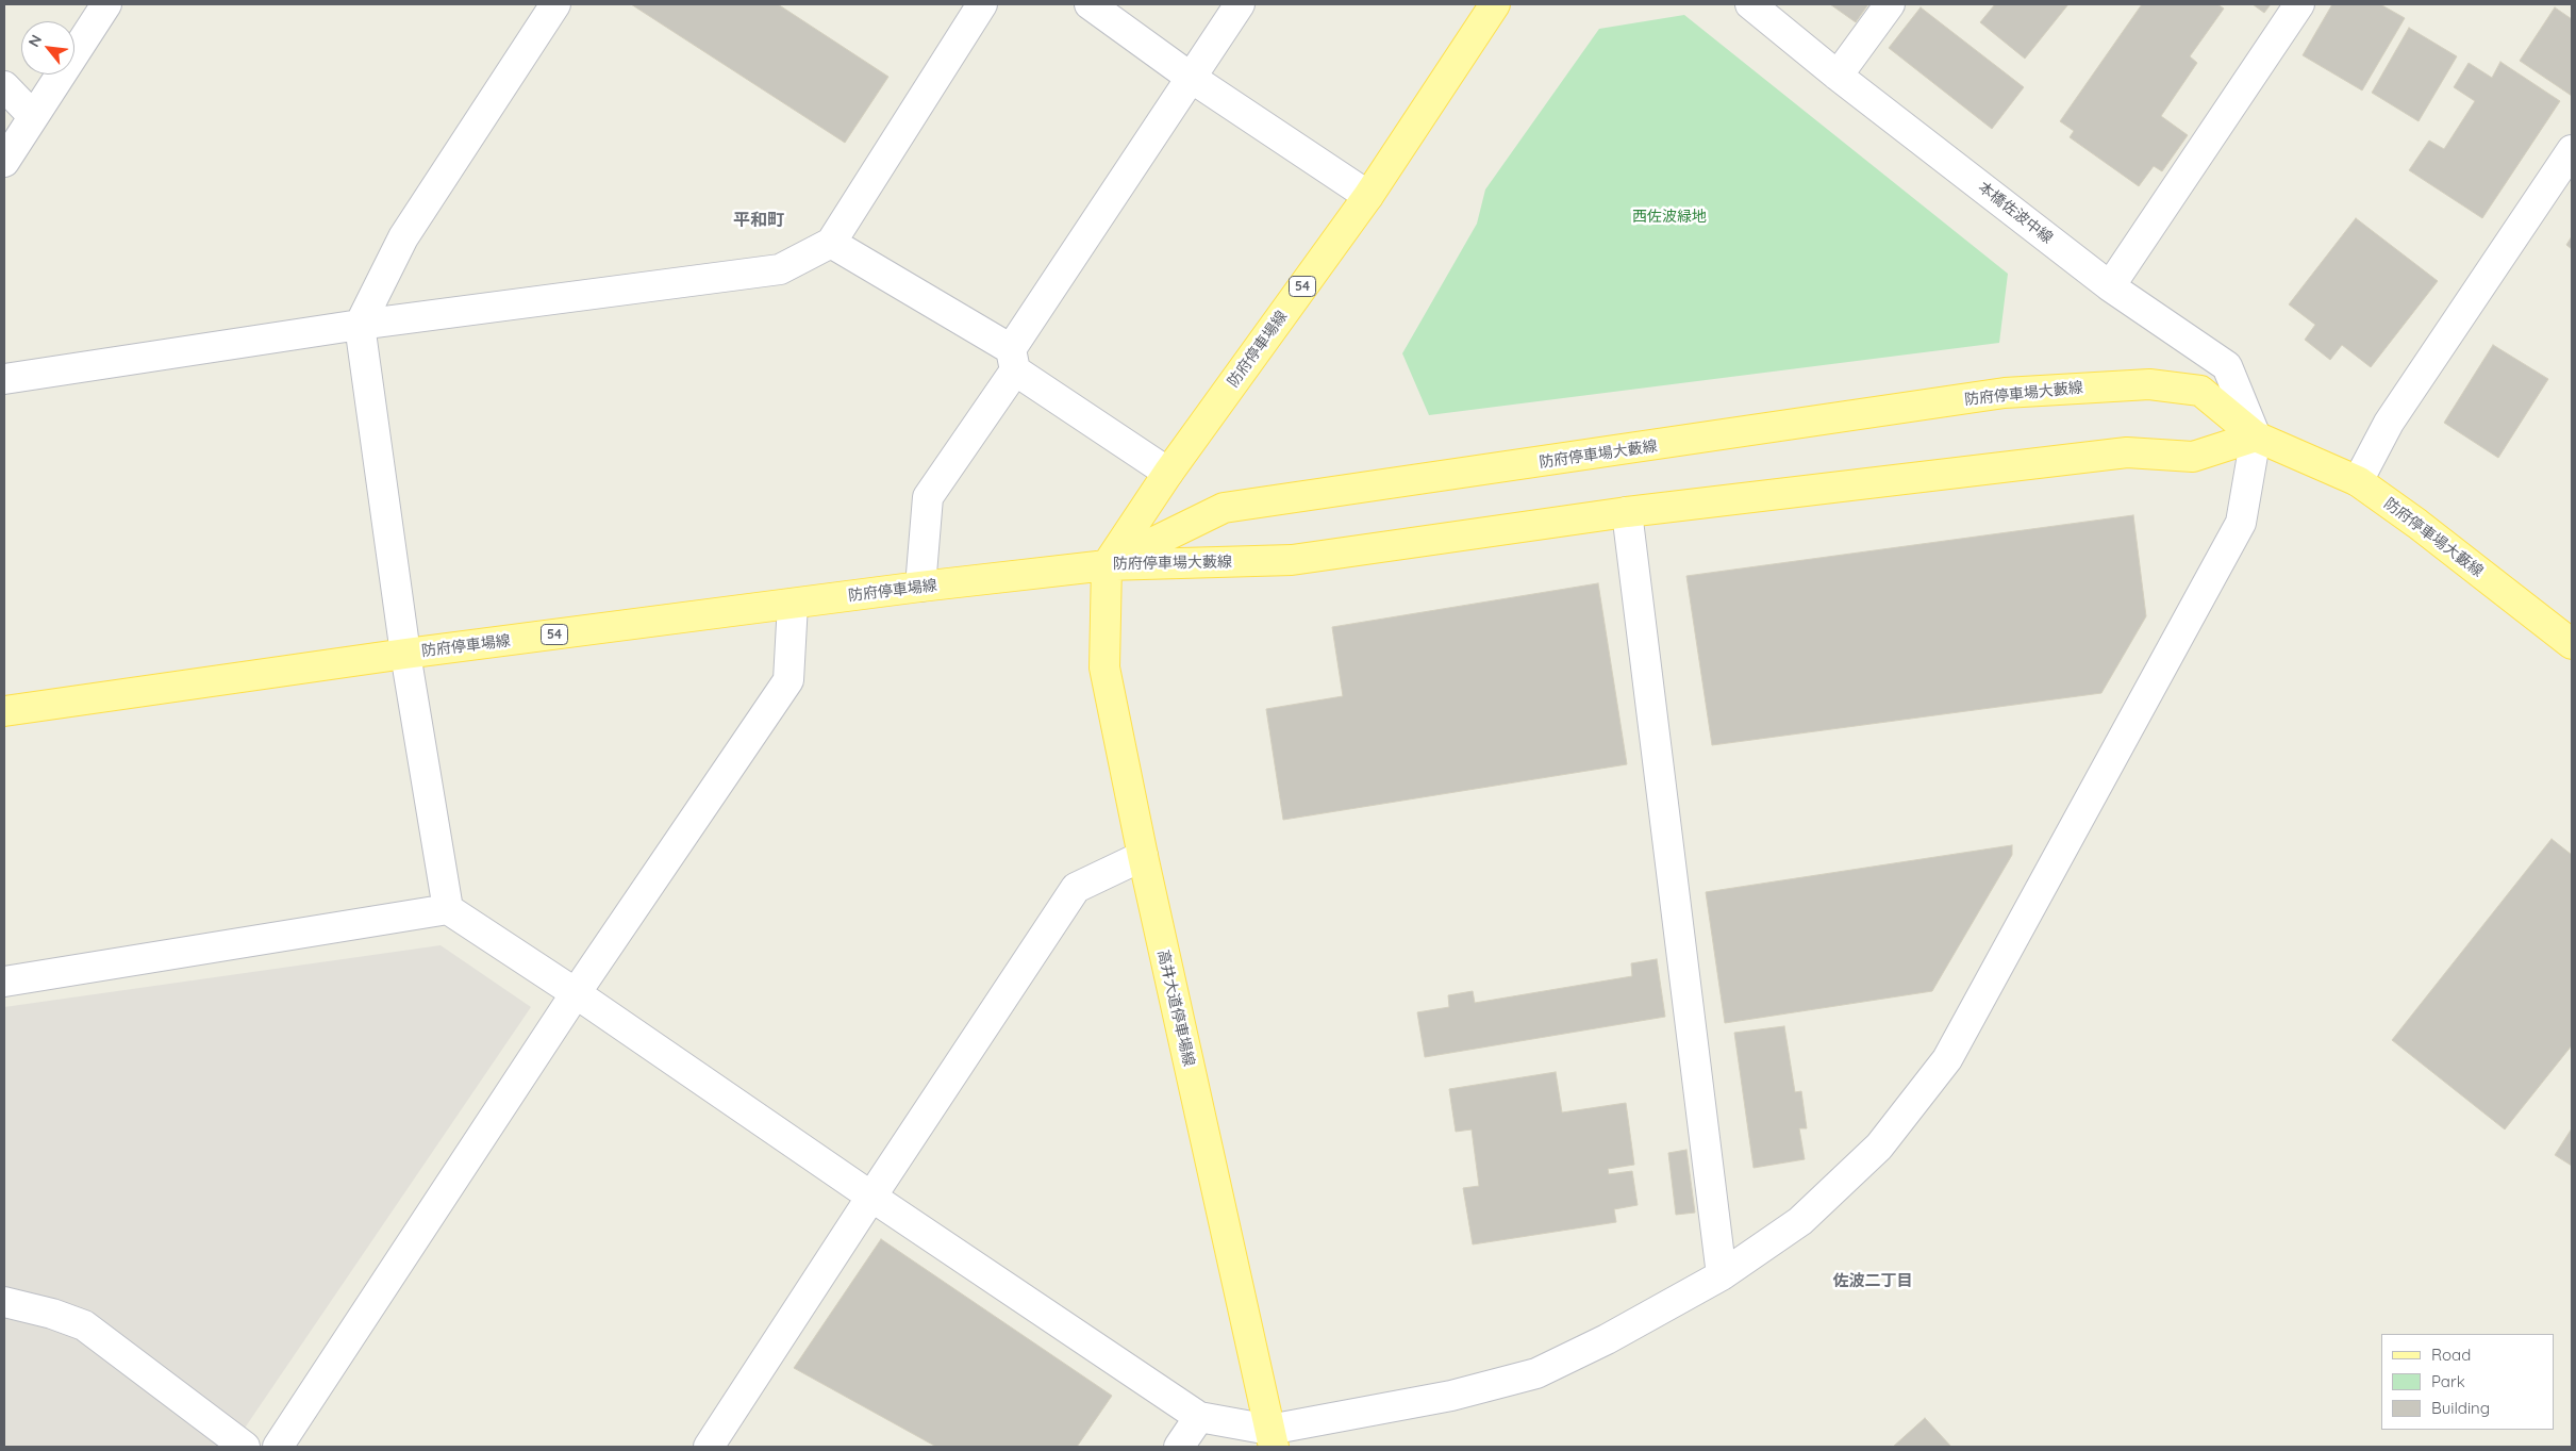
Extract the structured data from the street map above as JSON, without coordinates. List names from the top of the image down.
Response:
{
  "streets": {
    "main road": [
      "54",
      "防府停車場線",
      "防府停車場大藪線",
      "高井大道停車場線"
    ],
    "street": ["本橋佐波中線"]
  },
  "crossings": [
    ["本橋佐波中線", "防府停車場大藪線"],
    ["防府停車場線", "防府停車場大藪線"],
    ["防府停車場線", "高井大道停車場線"],
    ["防府停車場大藪線", "高井大道停車場線"]
  ],
  "districts": ["平和町", "佐波二丁目"],
  "parks": ["西佐波緑地"],
  "legend": ["Road", "Park", "Building"],
  "north": "top left"
}
